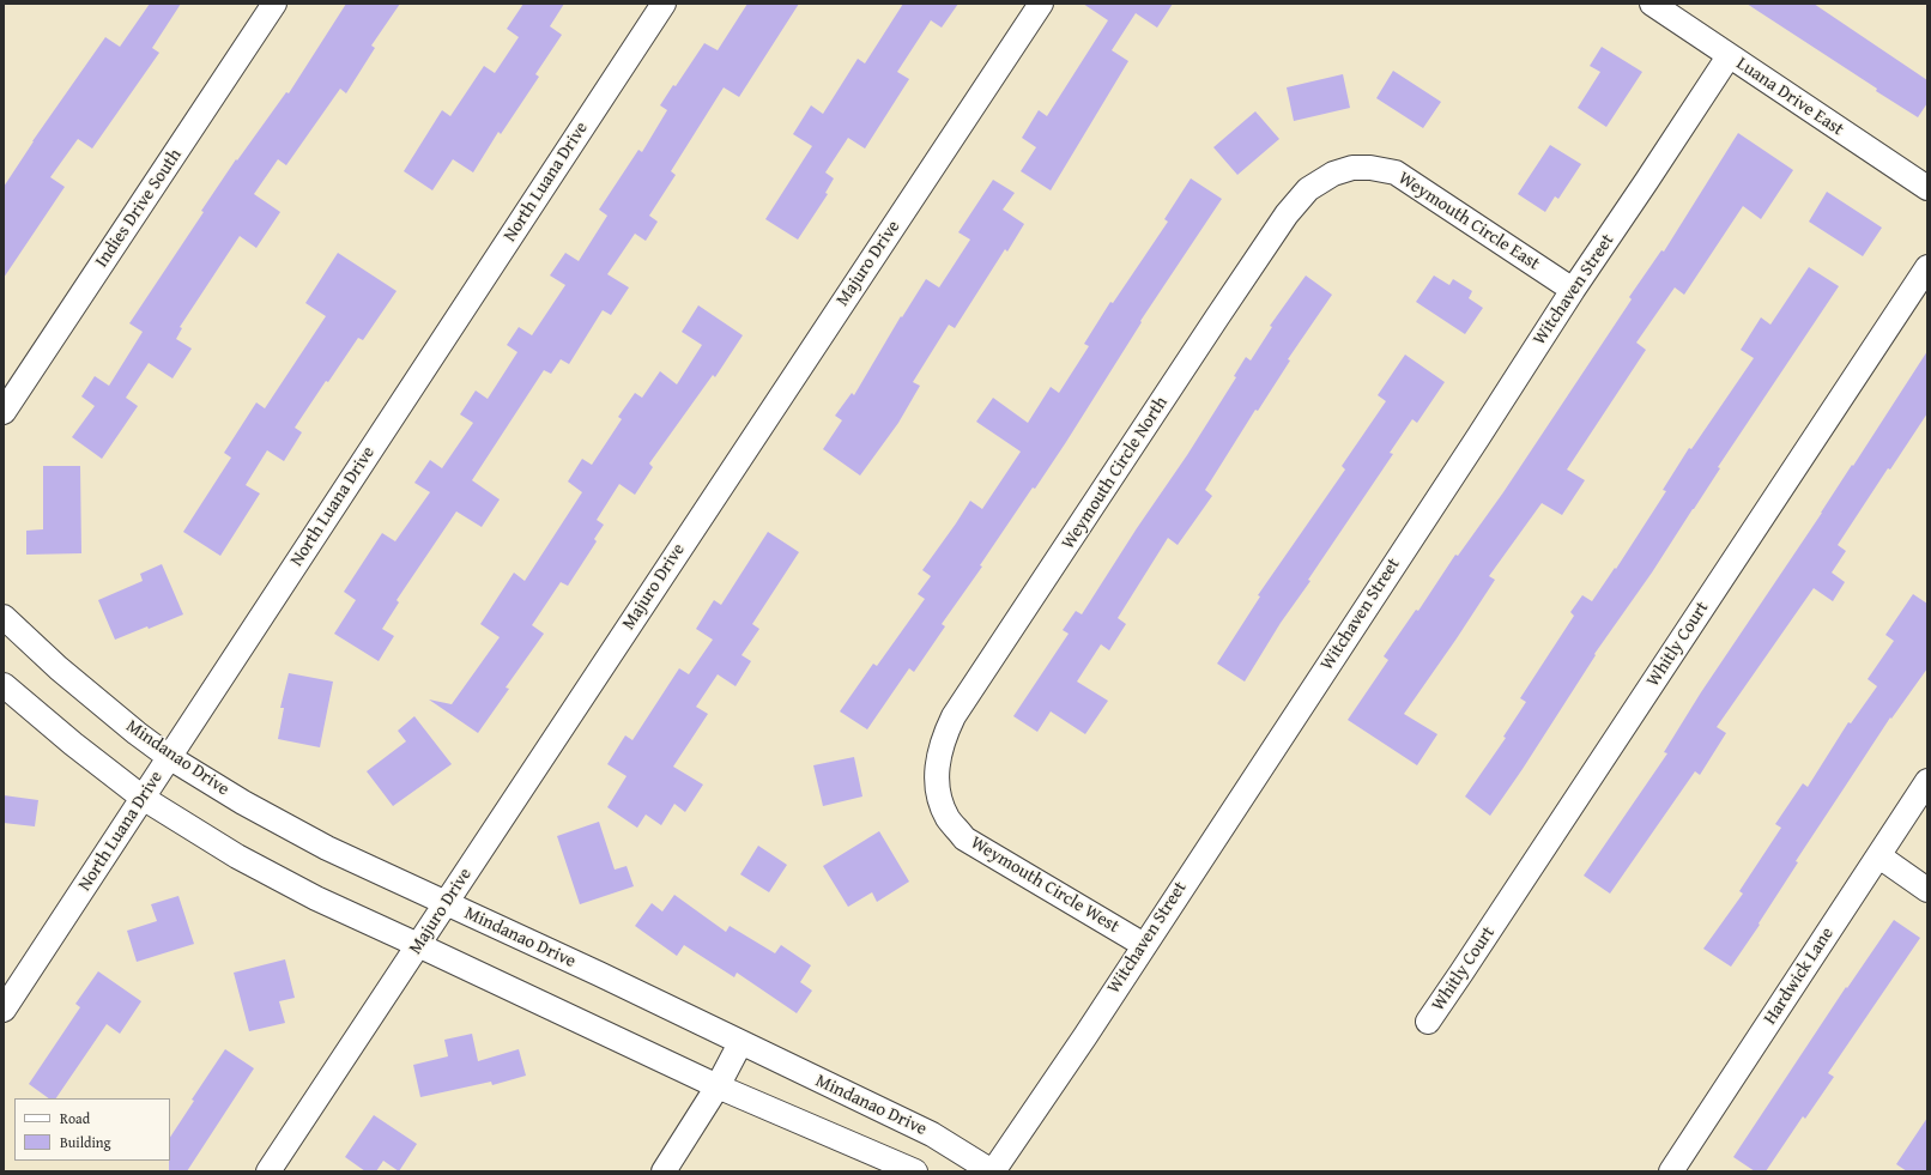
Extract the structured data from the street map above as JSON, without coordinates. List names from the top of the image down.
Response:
{
  "streets": {
    "street": [
      "Luana Drive East",
      "North Luana Drive",
      "Indies Drive South",
      "Weymouth Circle East",
      "Majuro Drive",
      "Witchaven Street",
      "Weymouth Circle North",
      "Whitly Court",
      "Mindanao Drive",
      "Weymouth Circle West",
      "Hardwick Lane"
    ]
  },
  "crossings": [
    ["Luana Drive East", "Witchaven Street"],
    ["North Luana Drive", "Mindanao Drive"],
    ["Weymouth Circle East", "Witchaven Street"],
    ["Weymouth Circle East", "Weymouth Circle North"],
    ["Majuro Drive", "Mindanao Drive"],
    ["Witchaven Street", "Mindanao Drive"],
    ["Witchaven Street", "Weymouth Circle West"],
    ["Weymouth Circle North", "Weymouth Circle West"]
  ],
  "legend": ["Road", "Building"]
}
